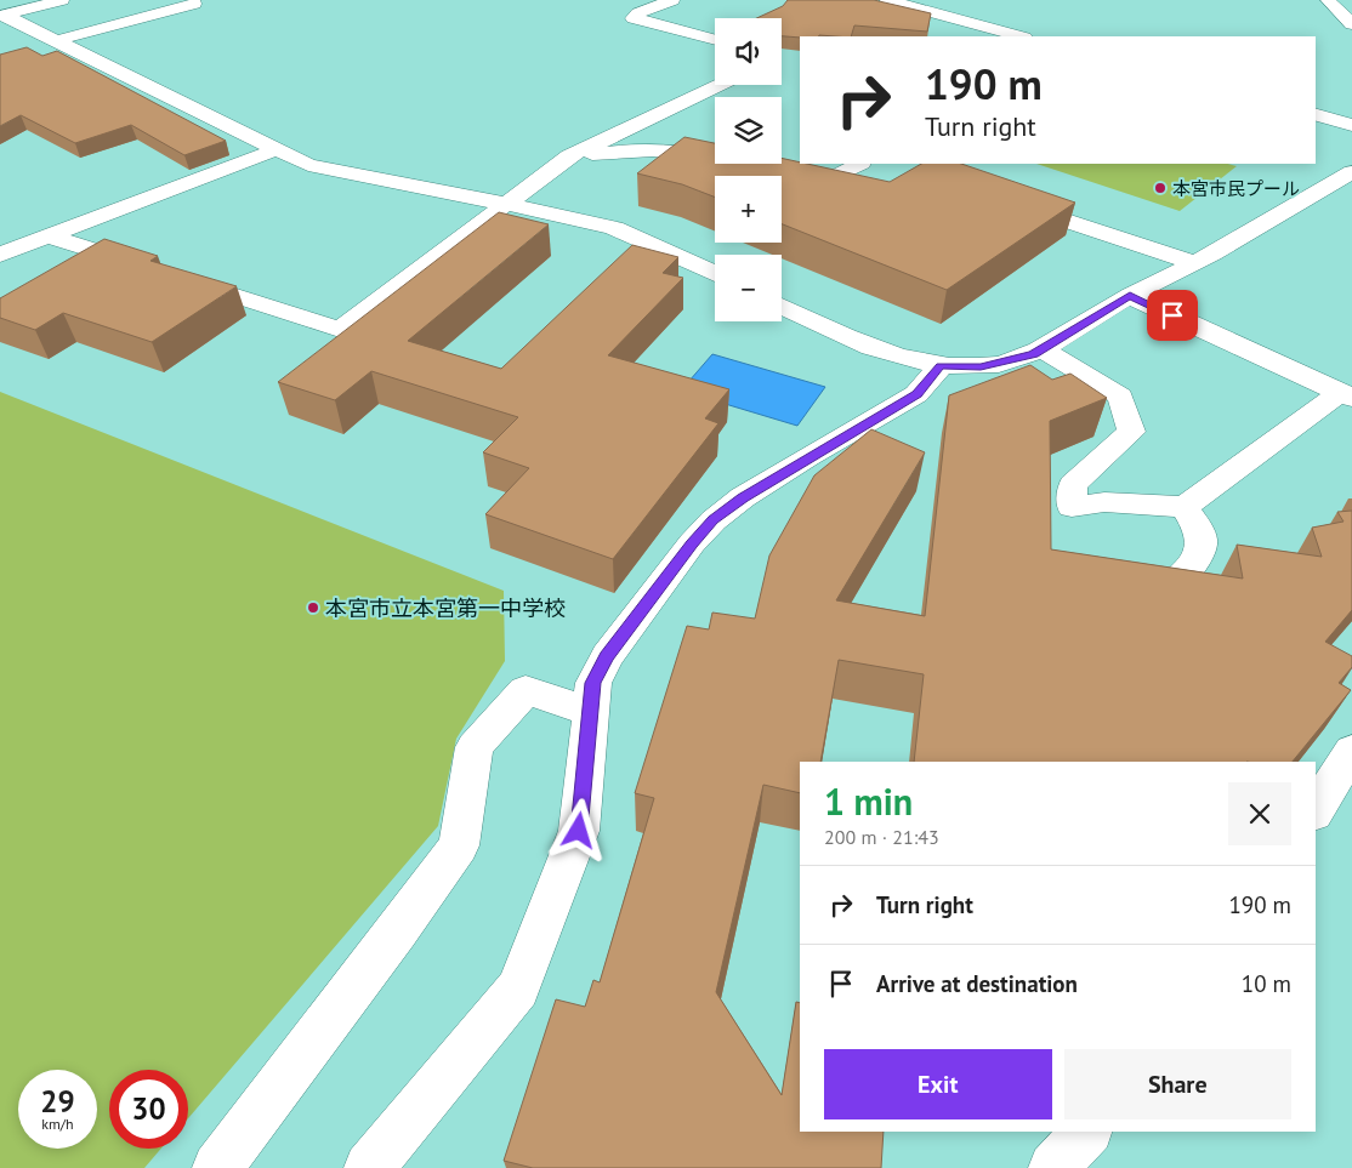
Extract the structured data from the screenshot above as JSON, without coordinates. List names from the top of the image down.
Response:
{
  "places": ["本宮市民プール", "本宮市立本宮第一中学校"],
  "page": {
    "map_buttons": ["+", "−"],
    "turn": ["190 m", "Turn right"],
    "heading": ["1 min", "200 m · 21:43"],
    "list": [
      {
        "name": "Turn right",
        "value": "190 m"
      },
      {
        "name": "Arrive at destination",
        "value": "10 m"
      }
    ],
    "buttons": ["Exit", "Share"],
    "speed": "29 km/h",
    "limit": "30"
  }
}
